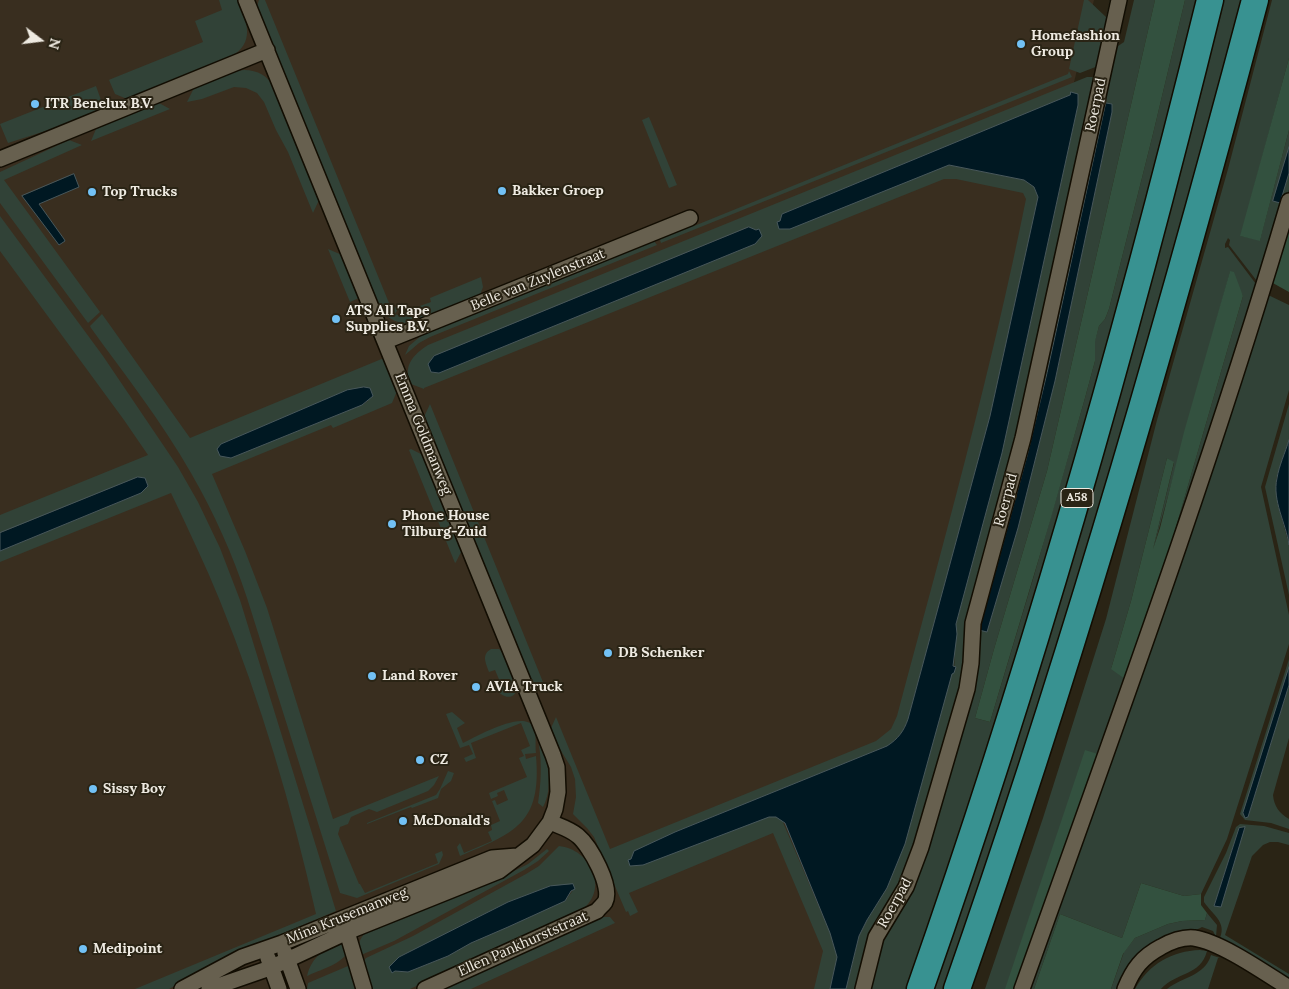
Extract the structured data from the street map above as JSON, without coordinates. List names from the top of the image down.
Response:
{
  "streets": {
    "highway": ["A58"],
    "street": [
      "Roerpad",
      "Belle van Zuylenstraat",
      "Emma Goldmanweg",
      "Mina Krusemanweg",
      "Ellen Pankhurststraat"
    ]
  },
  "crossings": [
    ["Belle van Zuylenstraat", "Emma Goldmanweg"],
    ["Emma Goldmanweg", "Mina Krusemanweg"],
    ["Emma Goldmanweg", "Ellen Pankhurststraat"],
    ["Mina Krusemanweg", "Ellen Pankhurststraat"]
  ],
  "places": [
    "Homefashion Group",
    "ITR Benelux B.V.",
    "Bakker Groep",
    "Top Trucks",
    "ATS All Tape Supplies B.V.",
    "Phone House Tilburg-Zuid",
    "DB Schenker",
    "Land Rover",
    "AVIA Truck",
    "CZ",
    "Sissy Boy",
    "McDonald's",
    "Medipoint"
  ],
  "north": "right"
}
